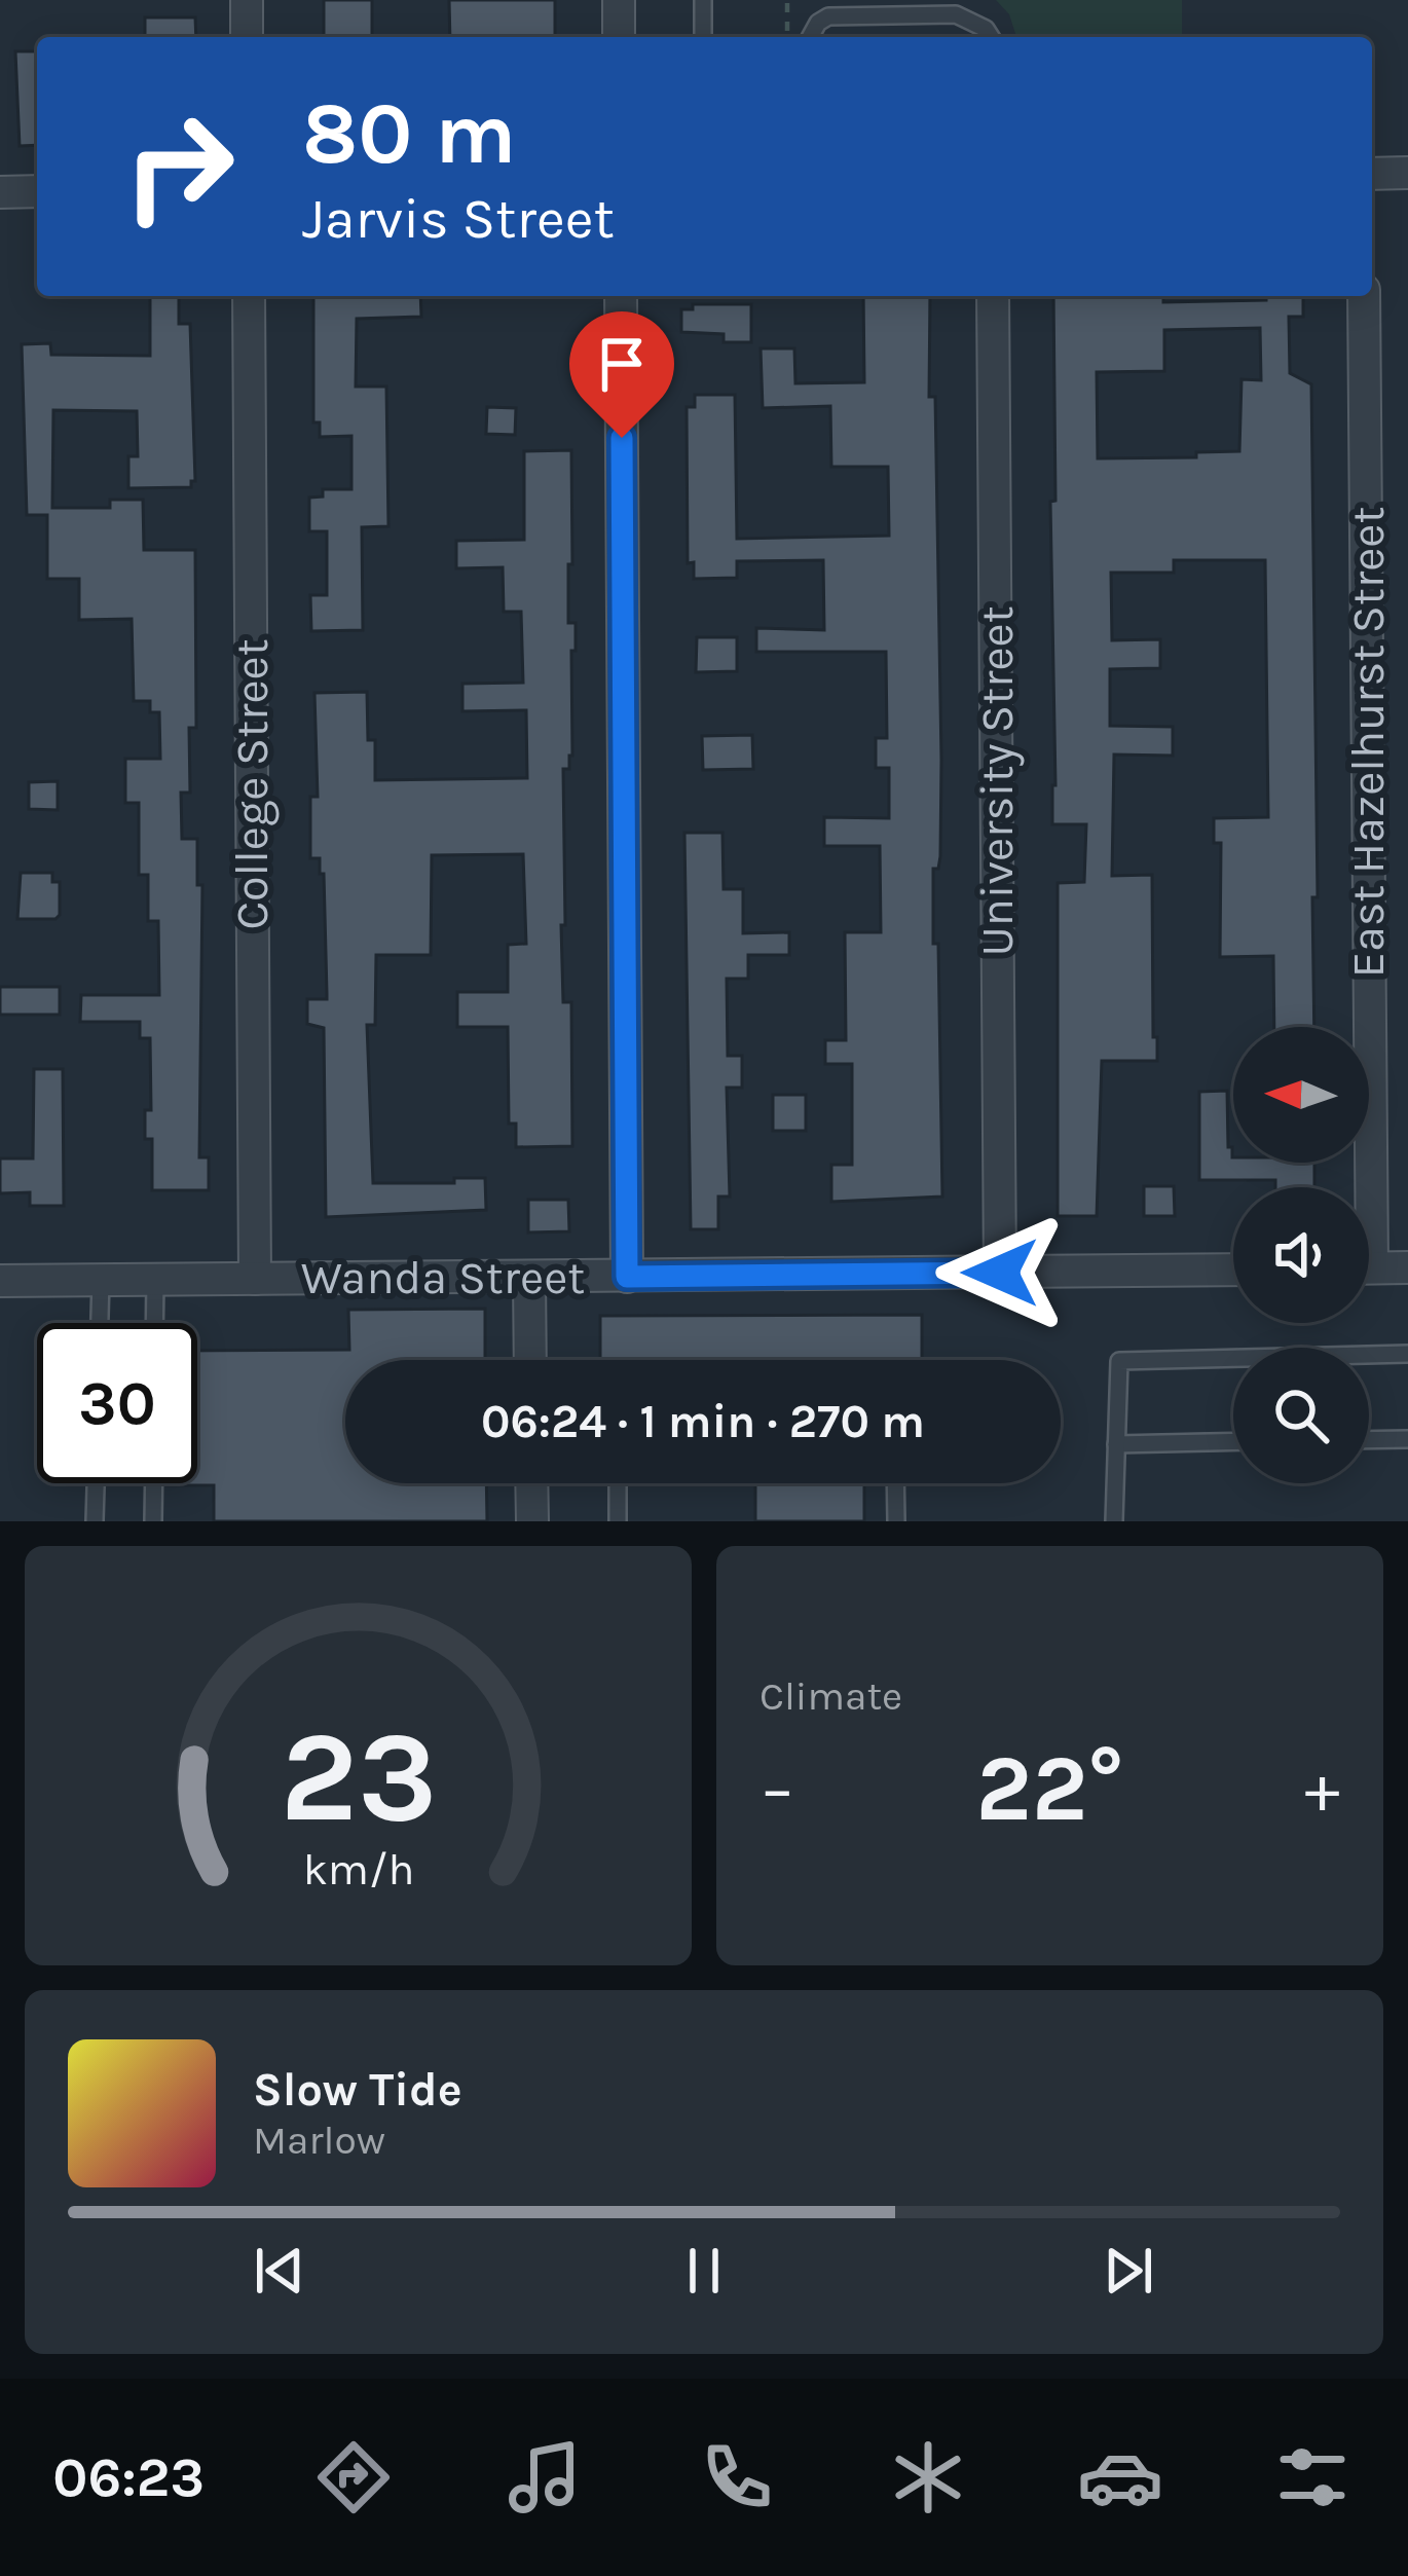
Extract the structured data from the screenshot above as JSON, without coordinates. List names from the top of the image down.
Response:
{
  "streets": {
    "street": [
      "East Hazelhurst Street",
      "University Street",
      "College Street",
      "Wanda Street"
    ]
  },
  "crossings": [
    ["University Street", "Wanda Street"],
    ["College Street", "Wanda Street"]
  ],
  "north": "left",
  "page": {
    "turn": ["80 m", "Jarvis Street"],
    "limit": "30",
    "trip": "06:24 · 1 min · 270 m",
    "tile": "Climate",
    "heat": ["−", "22°", "+"],
    "song": ["Slow Tide", "Marlow"],
    "tabs": "06:23",
    "gauge": ["23", "km/h"]
  }
}
